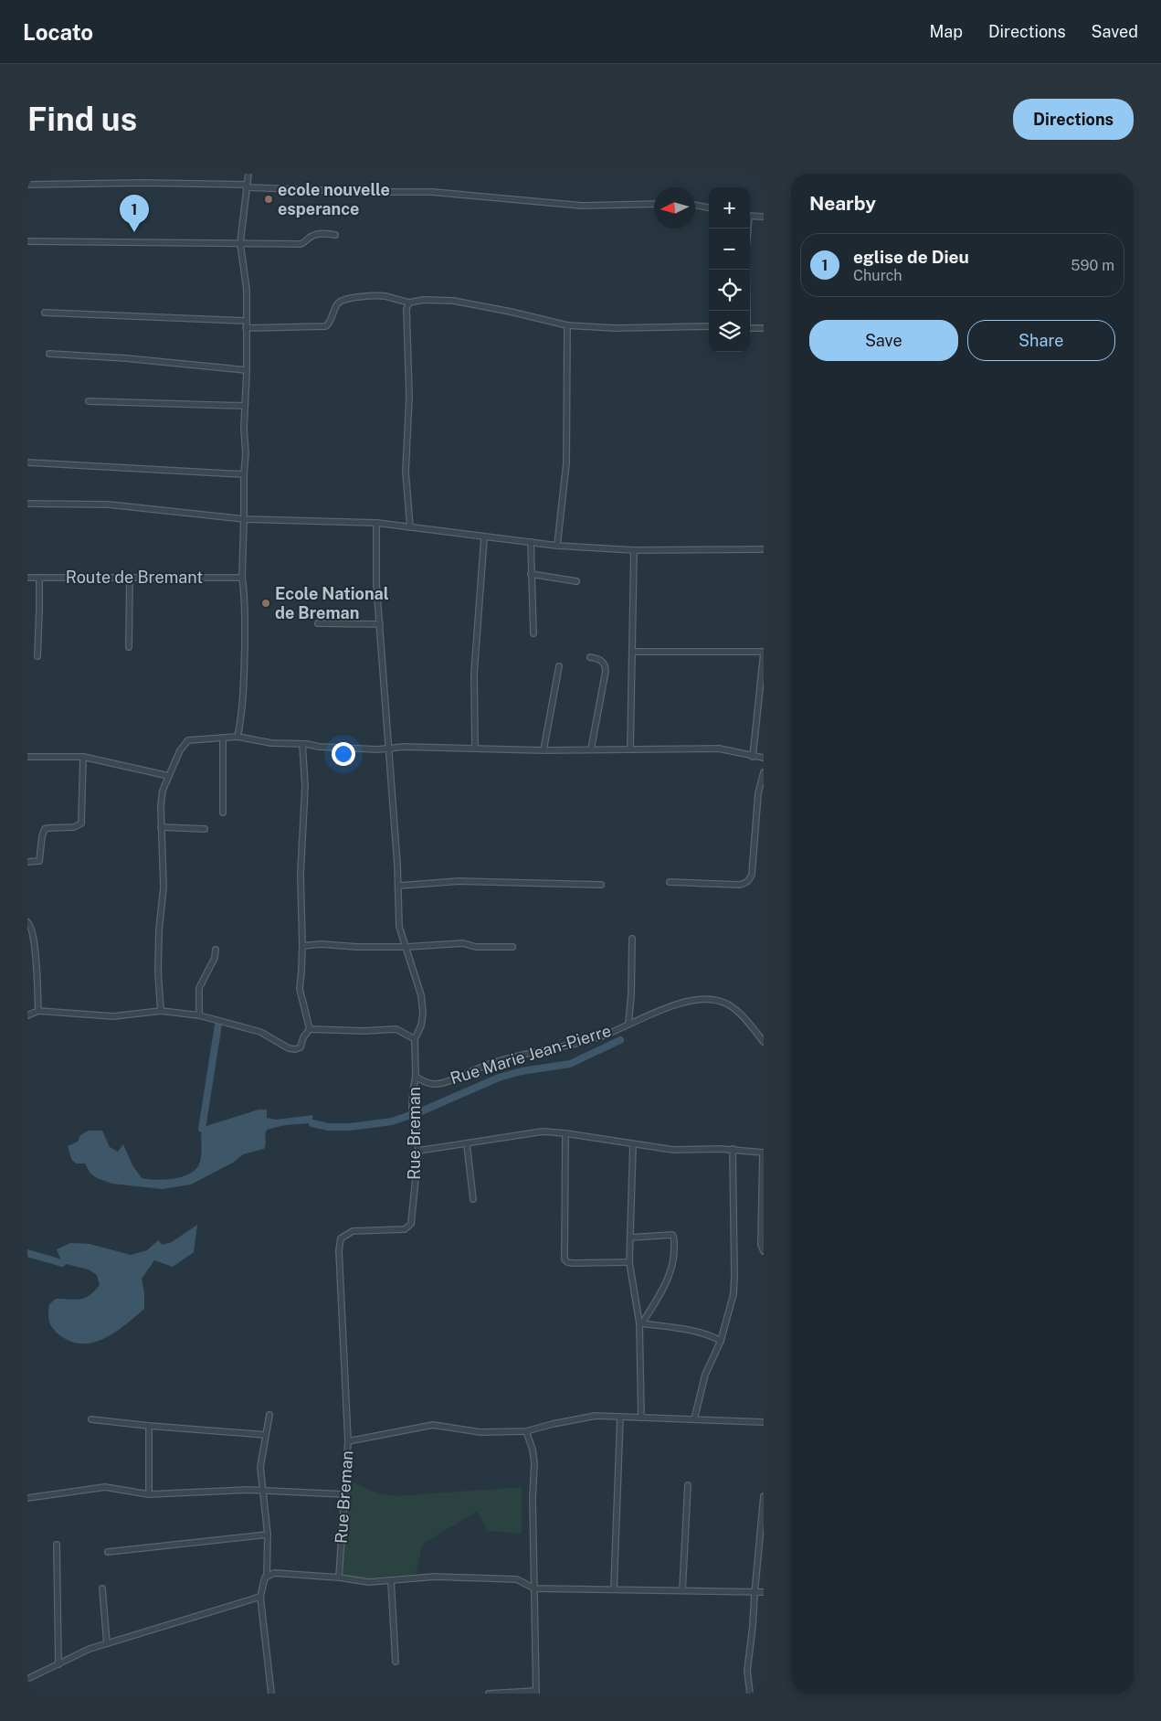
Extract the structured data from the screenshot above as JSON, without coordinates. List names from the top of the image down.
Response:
{
  "streets": {
    "street": ["Route de Bremant", "Rue Marie Jean-Pierre", "Rue Breman"]
  },
  "crossings": [
    ["Rue Marie Jean-Pierre", "Rue Breman"]
  ],
  "places": ["ecole nouvelle esperance", "Ecole National de Breman"],
  "north": "left",
  "page": {
    "header": "Locato",
    "nav": ["Map", "Directions", "Saved"],
    "buttons": [
      "Directions",
      ["Save", "Share"]
    ],
    "title": "Find us",
    "heading": "Nearby",
    "map_buttons": ["+", "−"],
    "pins": "1",
    "list": [
      {
        "mark": "1",
        "name": "eglise de Dieu",
        "note": "Church",
        "value": "590 m"
      }
    ]
  }
}
